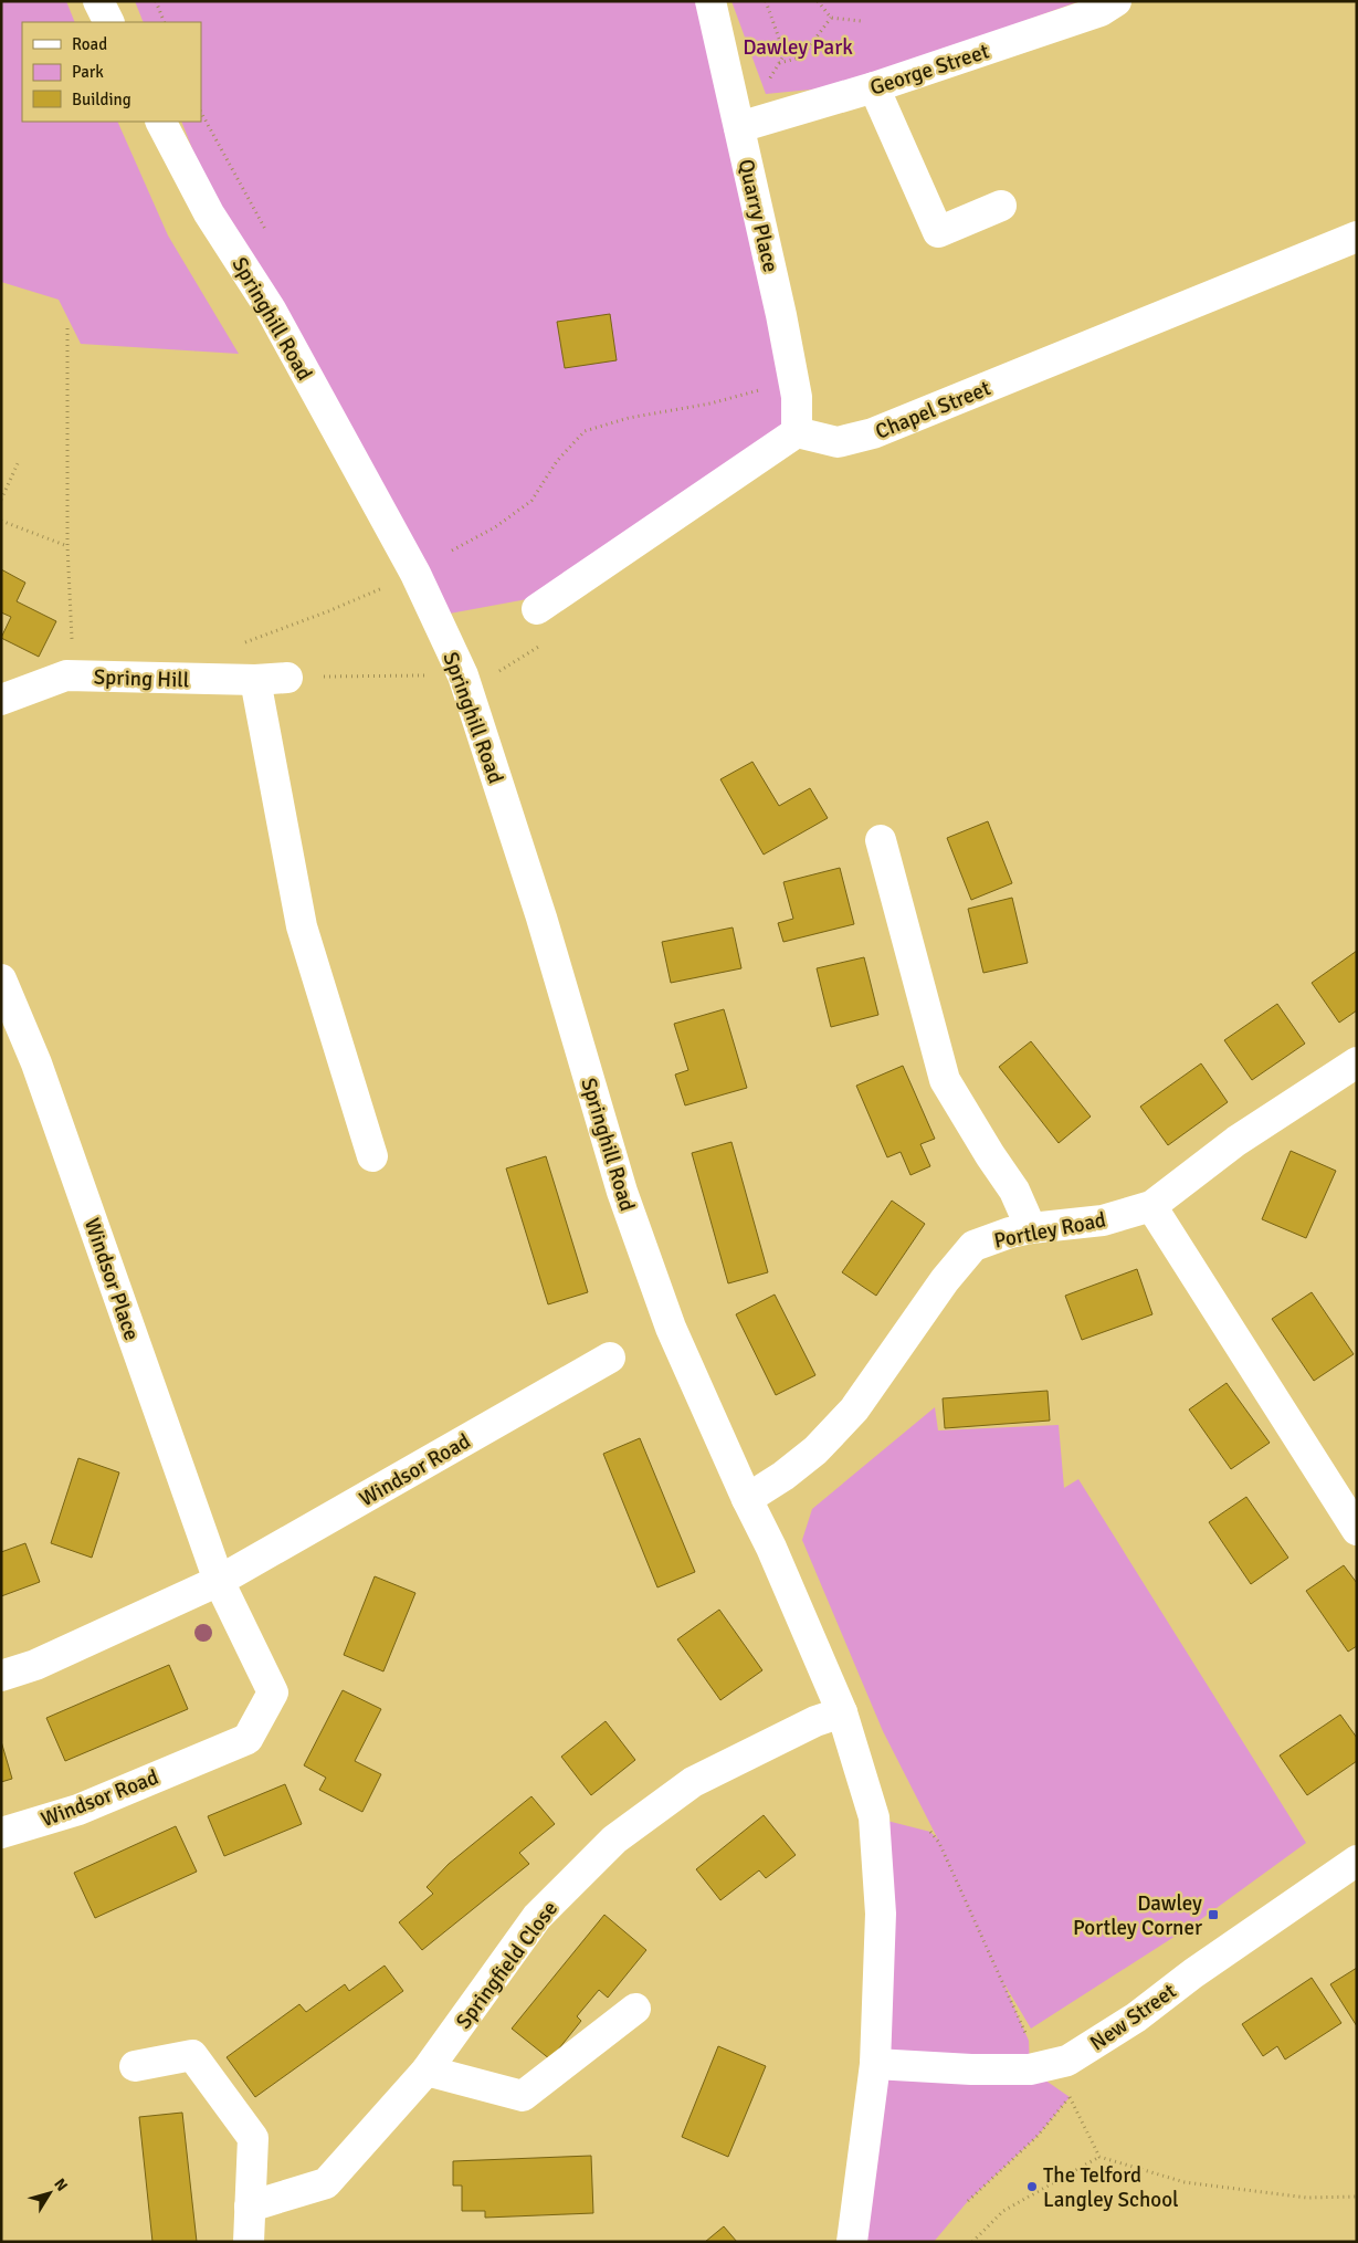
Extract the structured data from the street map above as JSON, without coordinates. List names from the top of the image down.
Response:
{
  "streets": {
    "street": [
      "George Street",
      "Quarry Place",
      "Springhill Road",
      "Chapel Street",
      "Spring Hill",
      "Portley Road",
      "Windsor Place",
      "Windsor Road",
      "Springfield Close",
      "New Street"
    ]
  },
  "crossings": [
    ["George Street", "Quarry Place"],
    ["Quarry Place", "Chapel Street"],
    ["Springhill Road", "Portley Road"],
    ["Springhill Road", "Springfield Close"],
    ["Springhill Road", "New Street"],
    ["Windsor Place", "Windsor Road"]
  ],
  "parks": ["Dawley Park"],
  "places": {
    "transit": ["Dawley Portley Corner"],
    "other": ["The Telford Langley School"]
  },
  "legend": ["Road", "Park", "Building"],
  "north": "top right"
}
